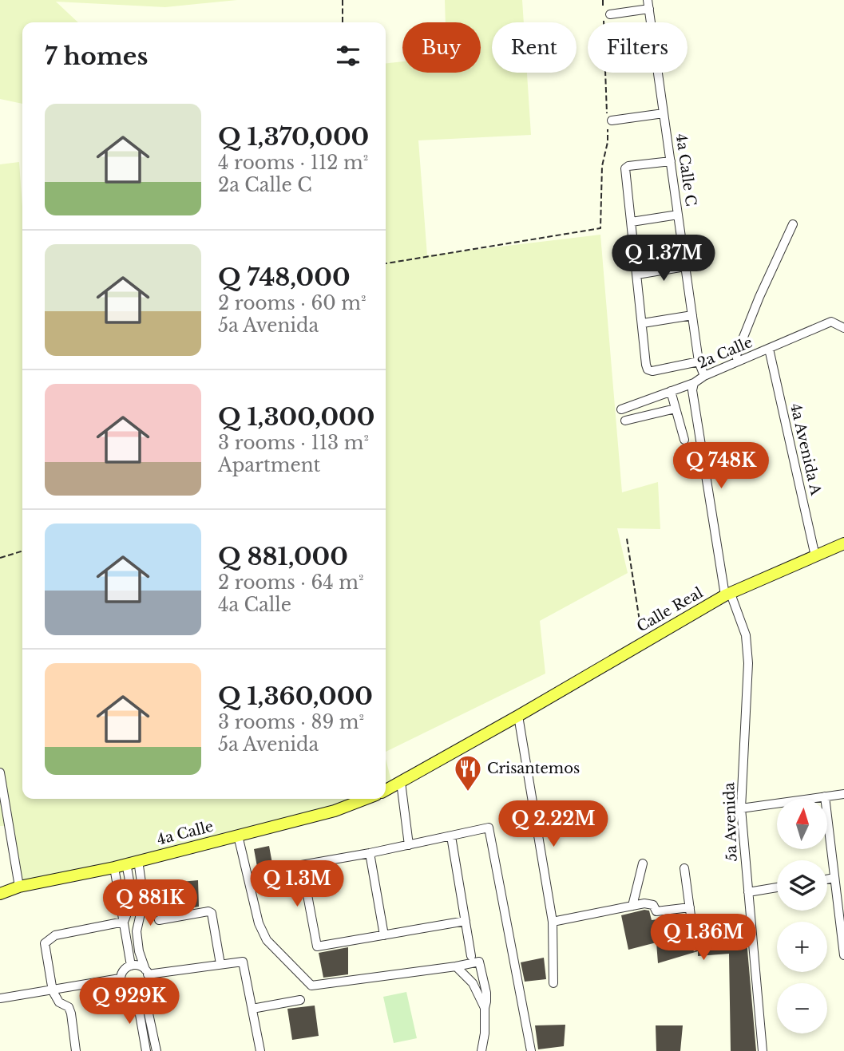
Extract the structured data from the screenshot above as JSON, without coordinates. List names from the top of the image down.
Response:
{
  "streets": {
    "main road": ["Calle Real", "4a Calle"],
    "street": [
      "4a Calle C",
      "2a Calle",
      "4a Avenida A",
      "5a Avenida"
    ]
  },
  "crossings": [
    ["4a Calle C", "2a Calle"],
    ["2a Calle", "4a Avenida A"],
    ["2a Calle", "5a Avenida"],
    ["4a Avenida A", "Calle Real"],
    ["Calle Real", "5a Avenida"]
  ],
  "places": {
    "restaurant": ["Crisantemos"]
  },
  "north": "top",
  "page": {
    "chip": ["Buy", "Rent", "Filters"],
    "heading": "7 homes",
    "list": [
      {
        "name": "Q 1,370,000",
        "note": "4 rooms · 112 m² · 2a Calle C"
      },
      {
        "name": "Q 748,000",
        "note": "2 rooms · 60 m² · 5a Avenida"
      },
      {
        "name": "Q 1,300,000",
        "note": "3 rooms · 113 m² · Apartment"
      },
      {
        "name": "Q 881,000",
        "note": "2 rooms · 64 m² · 4a Calle"
      },
      {
        "name": "Q 1,360,000",
        "note": "3 rooms · 89 m² · 5a Avenida"
      }
    ],
    "price": [
      "Q 1.37M",
      "Q 748K",
      "Q 2.22M",
      "Q 1.3M",
      "Q 881K",
      "Q 1.36M",
      "Q 929K"
    ],
    "map_buttons": ["+", "−"]
  }
}
